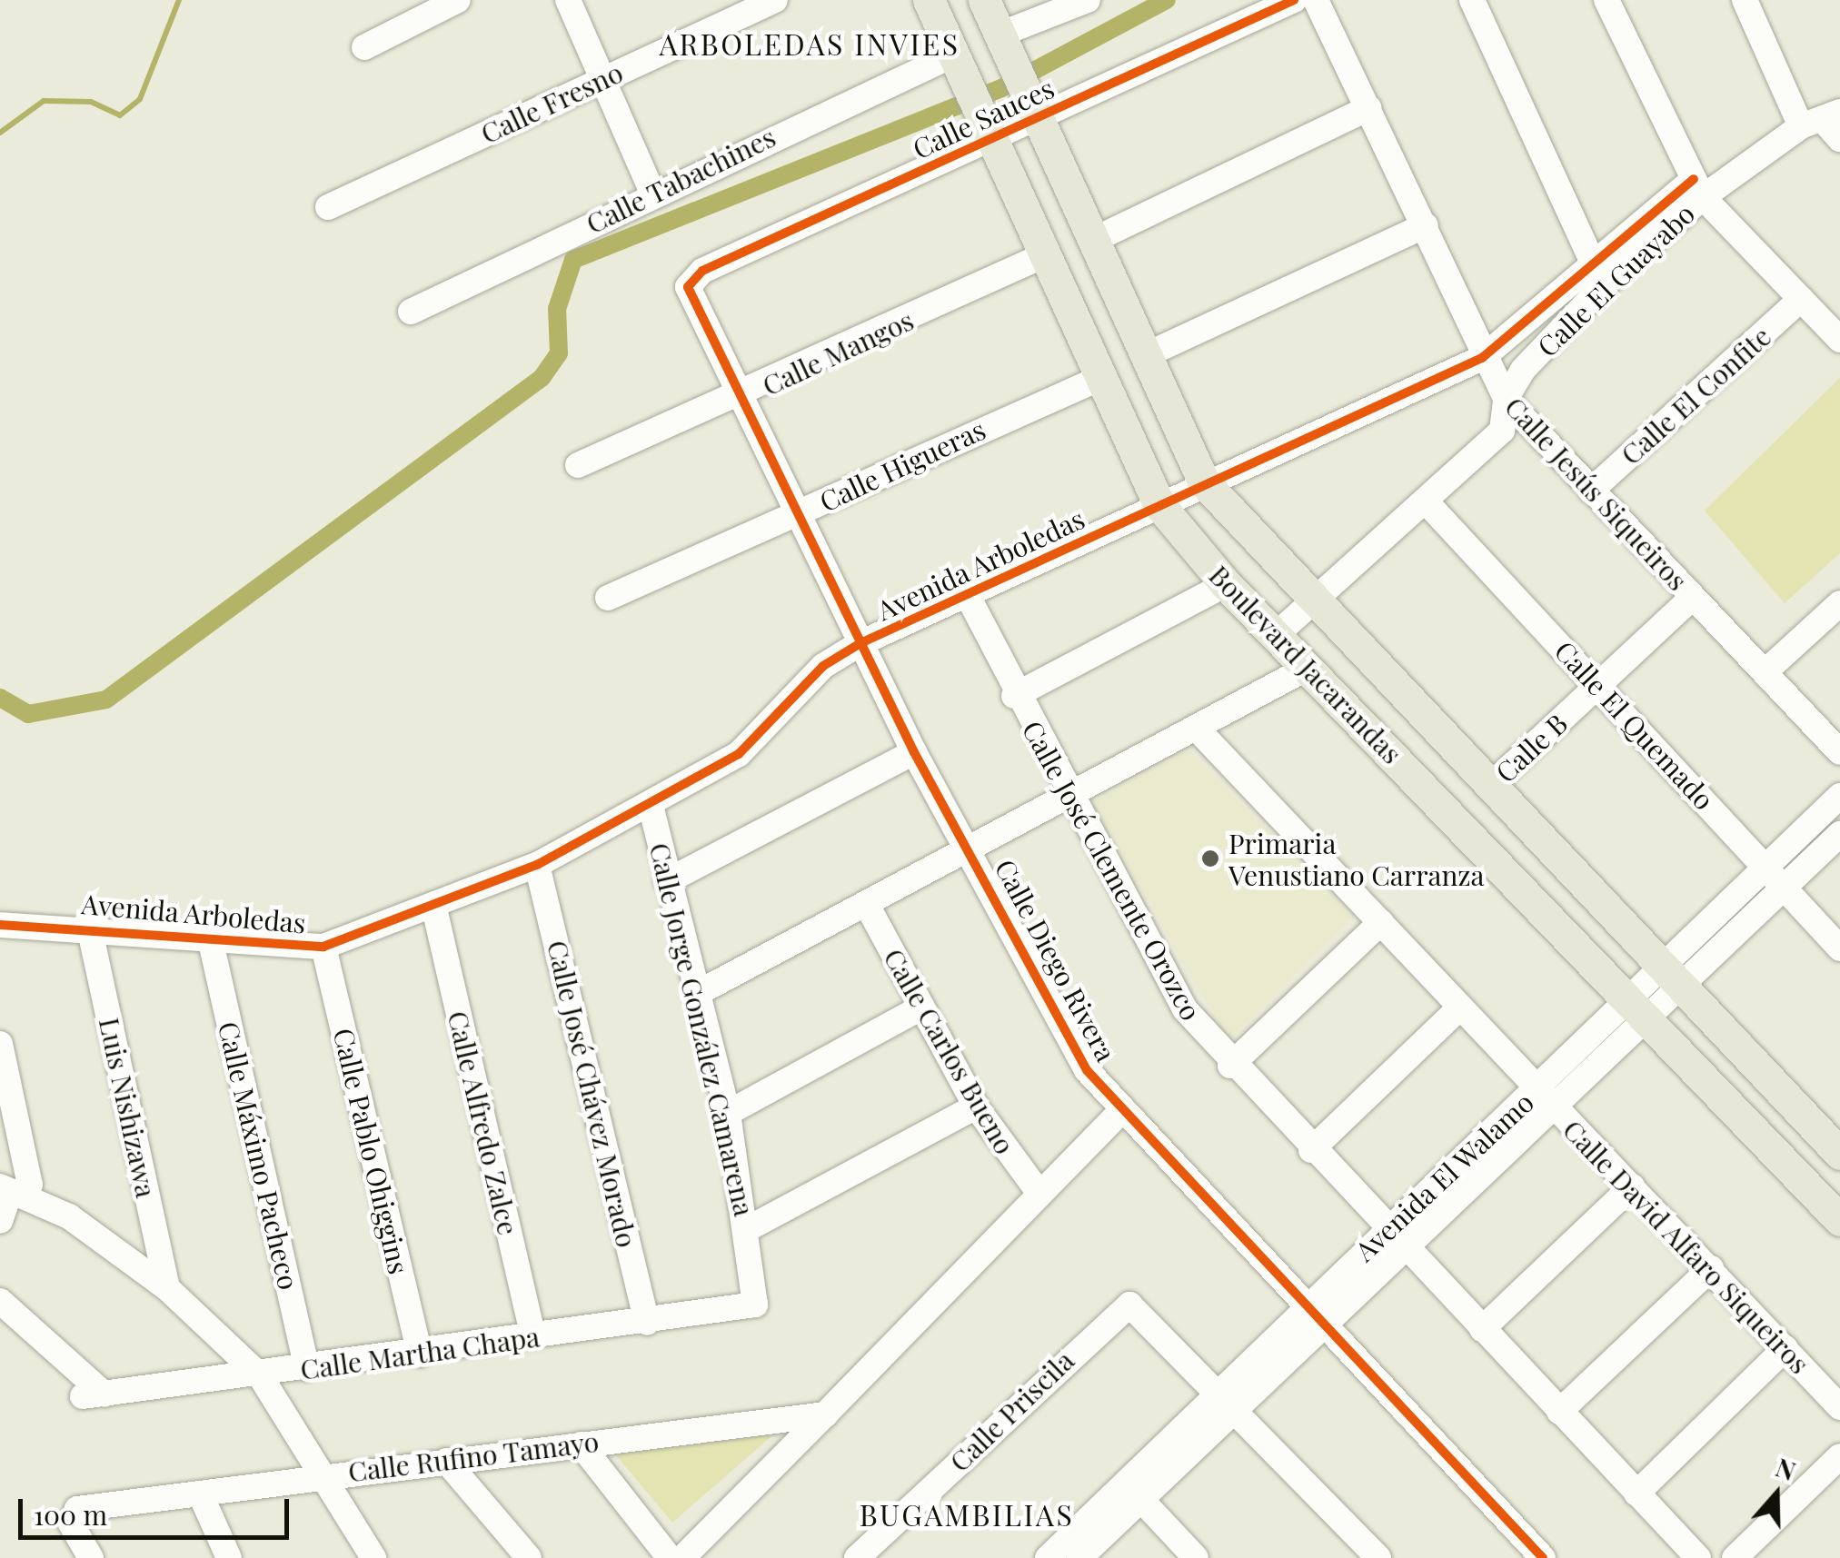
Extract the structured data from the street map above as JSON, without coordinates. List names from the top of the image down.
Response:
{
  "streets": {
    "main road": ["Boulevard Jacarandas"],
    "street": [
      "Calle Fresno",
      "Calle Sauces",
      "Calle Tabachines",
      "Calle El Guayabo",
      "Calle Mangos",
      "Calle El Confite",
      "Calle Higueras",
      "Calle Jesús Siqueiros",
      "Avenida Arboledas",
      "Calle El Quemado",
      "Calle B",
      "Calle José Clemente Orozco",
      "Calle Diego Rivera",
      "Calle Jorge González Camarena",
      "Calle Carlos Bueno",
      "Calle José Chávez Morado",
      "Luis Nishizawa",
      "Calle Alfredo Zalce",
      "Calle Pablo Ohiggins",
      "Calle Máximo Pacheco",
      "Avenida El Walamo",
      "Calle David Alfaro Siqueiros",
      "Calle Martha Chapa",
      "Calle Priscila",
      "Calle Rufino Tamayo"
    ]
  },
  "crossings": [
    ["Calle Sauces", "Boulevard Jacarandas"],
    ["Calle Sauces", "Calle Diego Rivera"],
    ["Calle Tabachines", "Boulevard Jacarandas"],
    ["Calle El Guayabo", "Calle Jesús Siqueiros"],
    ["Calle El Guayabo", "Avenida Arboledas"],
    ["Calle El Guayabo", "Boulevard Jacarandas"],
    ["Calle El Guayabo", "Calle El Quemado"],
    ["Calle Mangos", "Boulevard Jacarandas"],
    ["Calle Mangos", "Calle Diego Rivera"],
    ["Calle El Confite", "Calle Jesús Siqueiros"],
    ["Calle Higueras", "Boulevard Jacarandas"],
    ["Calle Higueras", "Calle Diego Rivera"],
    ["Calle Jesús Siqueiros", "Avenida Arboledas"],
    ["Calle Jesús Siqueiros", "Calle B"],
    ["Avenida Arboledas", "Boulevard Jacarandas"],
    ["Avenida Arboledas", "Calle José Clemente Orozco"],
    ["Avenida Arboledas", "Calle Diego Rivera"],
    ["Avenida Arboledas", "Calle Jorge González Camarena"],
    ["Avenida Arboledas", "Calle José Chávez Morado"],
    ["Avenida Arboledas", "Luis Nishizawa"],
    ["Avenida Arboledas", "Calle Alfredo Zalce"],
    ["Avenida Arboledas", "Calle Pablo Ohiggins"],
    ["Avenida Arboledas", "Calle Máximo Pacheco"],
    ["Boulevard Jacarandas", "Calle B"],
    ["Boulevard Jacarandas", "Avenida El Walamo"],
    ["Calle El Quemado", "Calle B"],
    ["Calle El Quemado", "Avenida El Walamo"],
    ["Calle José Clemente Orozco", "Avenida El Walamo"],
    ["Calle Diego Rivera", "Avenida El Walamo"],
    ["Calle Jorge González Camarena", "Calle Martha Chapa"],
    ["Calle José Chávez Morado", "Calle Martha Chapa"],
    ["Calle Alfredo Zalce", "Calle Martha Chapa"],
    ["Calle Pablo Ohiggins", "Calle Martha Chapa"],
    ["Calle Máximo Pacheco", "Calle Martha Chapa"],
    ["Avenida El Walamo", "Calle David Alfaro Siqueiros"],
    ["Avenida El Walamo", "Calle Priscila"]
  ],
  "districts": ["ARBOLEDAS INVIES", "BUGAMBILIAS"],
  "places": ["Primaria Venustiano Carranza"],
  "scale_bar": "100 m",
  "north": "top"
}
